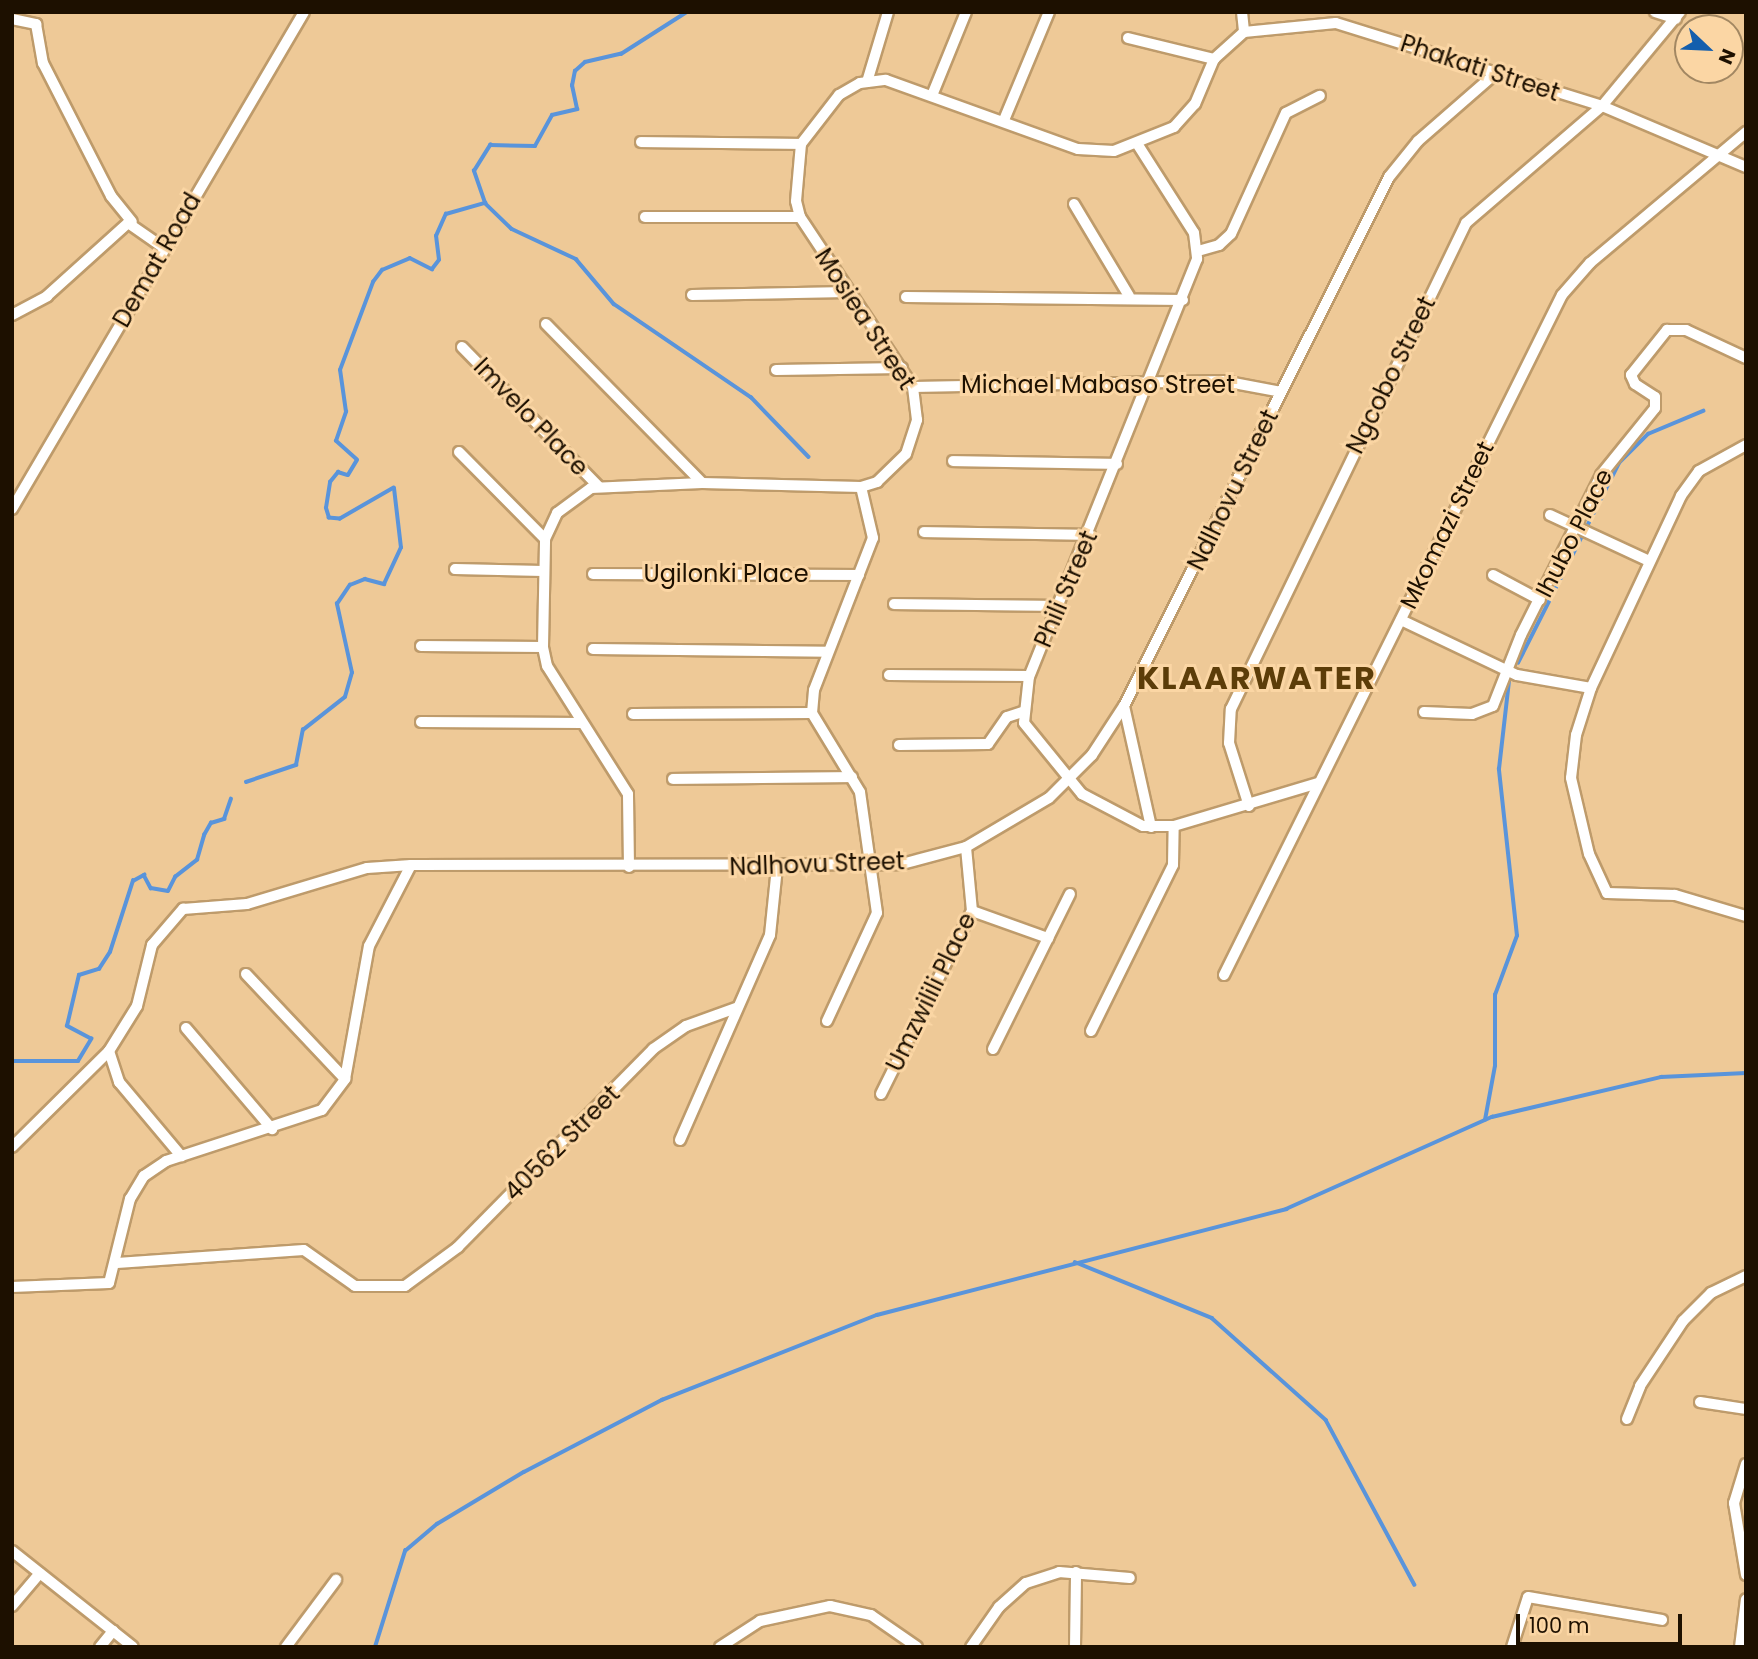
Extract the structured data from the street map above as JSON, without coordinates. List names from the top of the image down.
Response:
{
  "streets": {
    "street": [
      "Phakati Street",
      "Demat Road",
      "Mosiea Street",
      "Ngcobo Street",
      "Michael Mabaso Street",
      "Imvelo Place",
      "Ndlhovu Street",
      "Mkomazi Street",
      "Ihubo Place",
      "Ugilonki Place",
      "Phili Street",
      "Umzwilili Place",
      "40562 Street"
    ]
  },
  "crossings": [
    ["Phakati Street", "Ngcobo Street"],
    ["Phakati Street", "Ndlhovu Street"],
    ["Phakati Street", "Mkomazi Street"],
    ["Mosiea Street", "Michael Mabaso Street"],
    ["Michael Mabaso Street", "Ndlhovu Street"],
    ["Michael Mabaso Street", "Phili Street"],
    ["Ndlhovu Street", "Umzwilili Place"]
  ],
  "districts": ["KLAARWATER"],
  "scale_bar": "100 m",
  "north": "bottom right"
}
